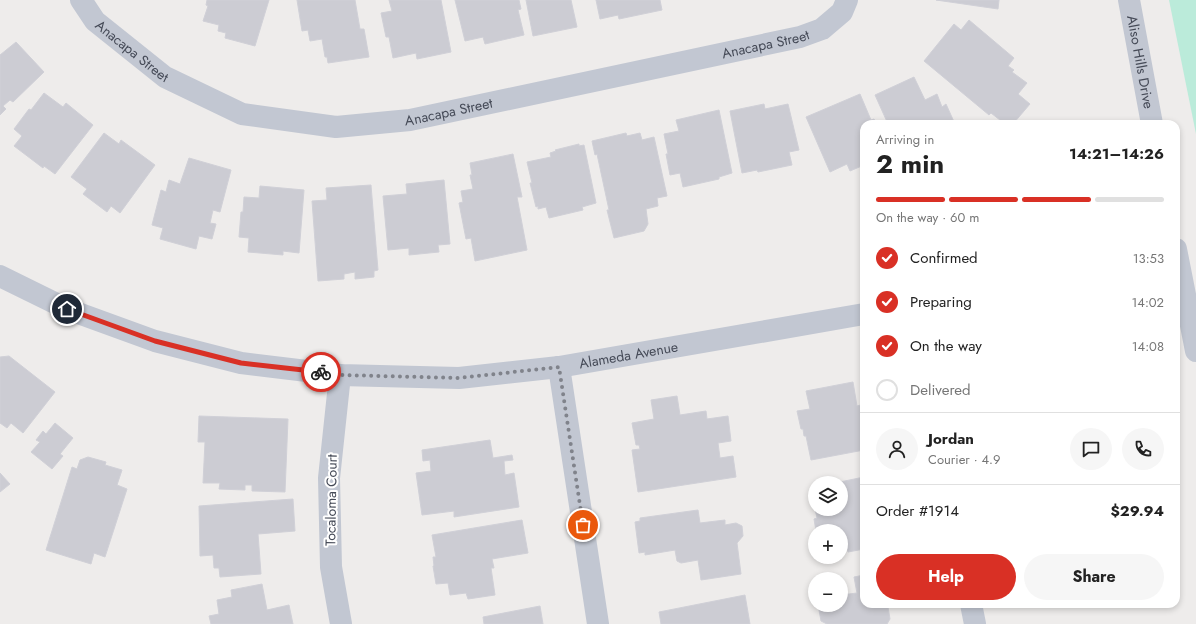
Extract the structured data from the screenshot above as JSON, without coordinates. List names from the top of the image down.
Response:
{
  "streets": {
    "street": [
      "Anacapa Street",
      "Aliso Hills Drive",
      "Alameda Avenue",
      "Tocaloma Court"
    ]
  },
  "crossings": [
    ["Alameda Avenue", "Tocaloma Court"]
  ],
  "page": {
    "heading": ["2 min", "Arriving in", "14:21–14:26"],
    "panel": [
      "Jordan",
      "Courier · 4.9",
      "Order #1914",
      "$29.94"
    ],
    "bar": "On the way · 60 m",
    "list": [
      ["Confirmed", "13:53"],
      ["Preparing", "14:02"],
      ["On the way", "14:08"],
      "Delivered"
    ],
    "map_buttons": ["+", "−"],
    "buttons": ["Help", "Share"]
  }
}
